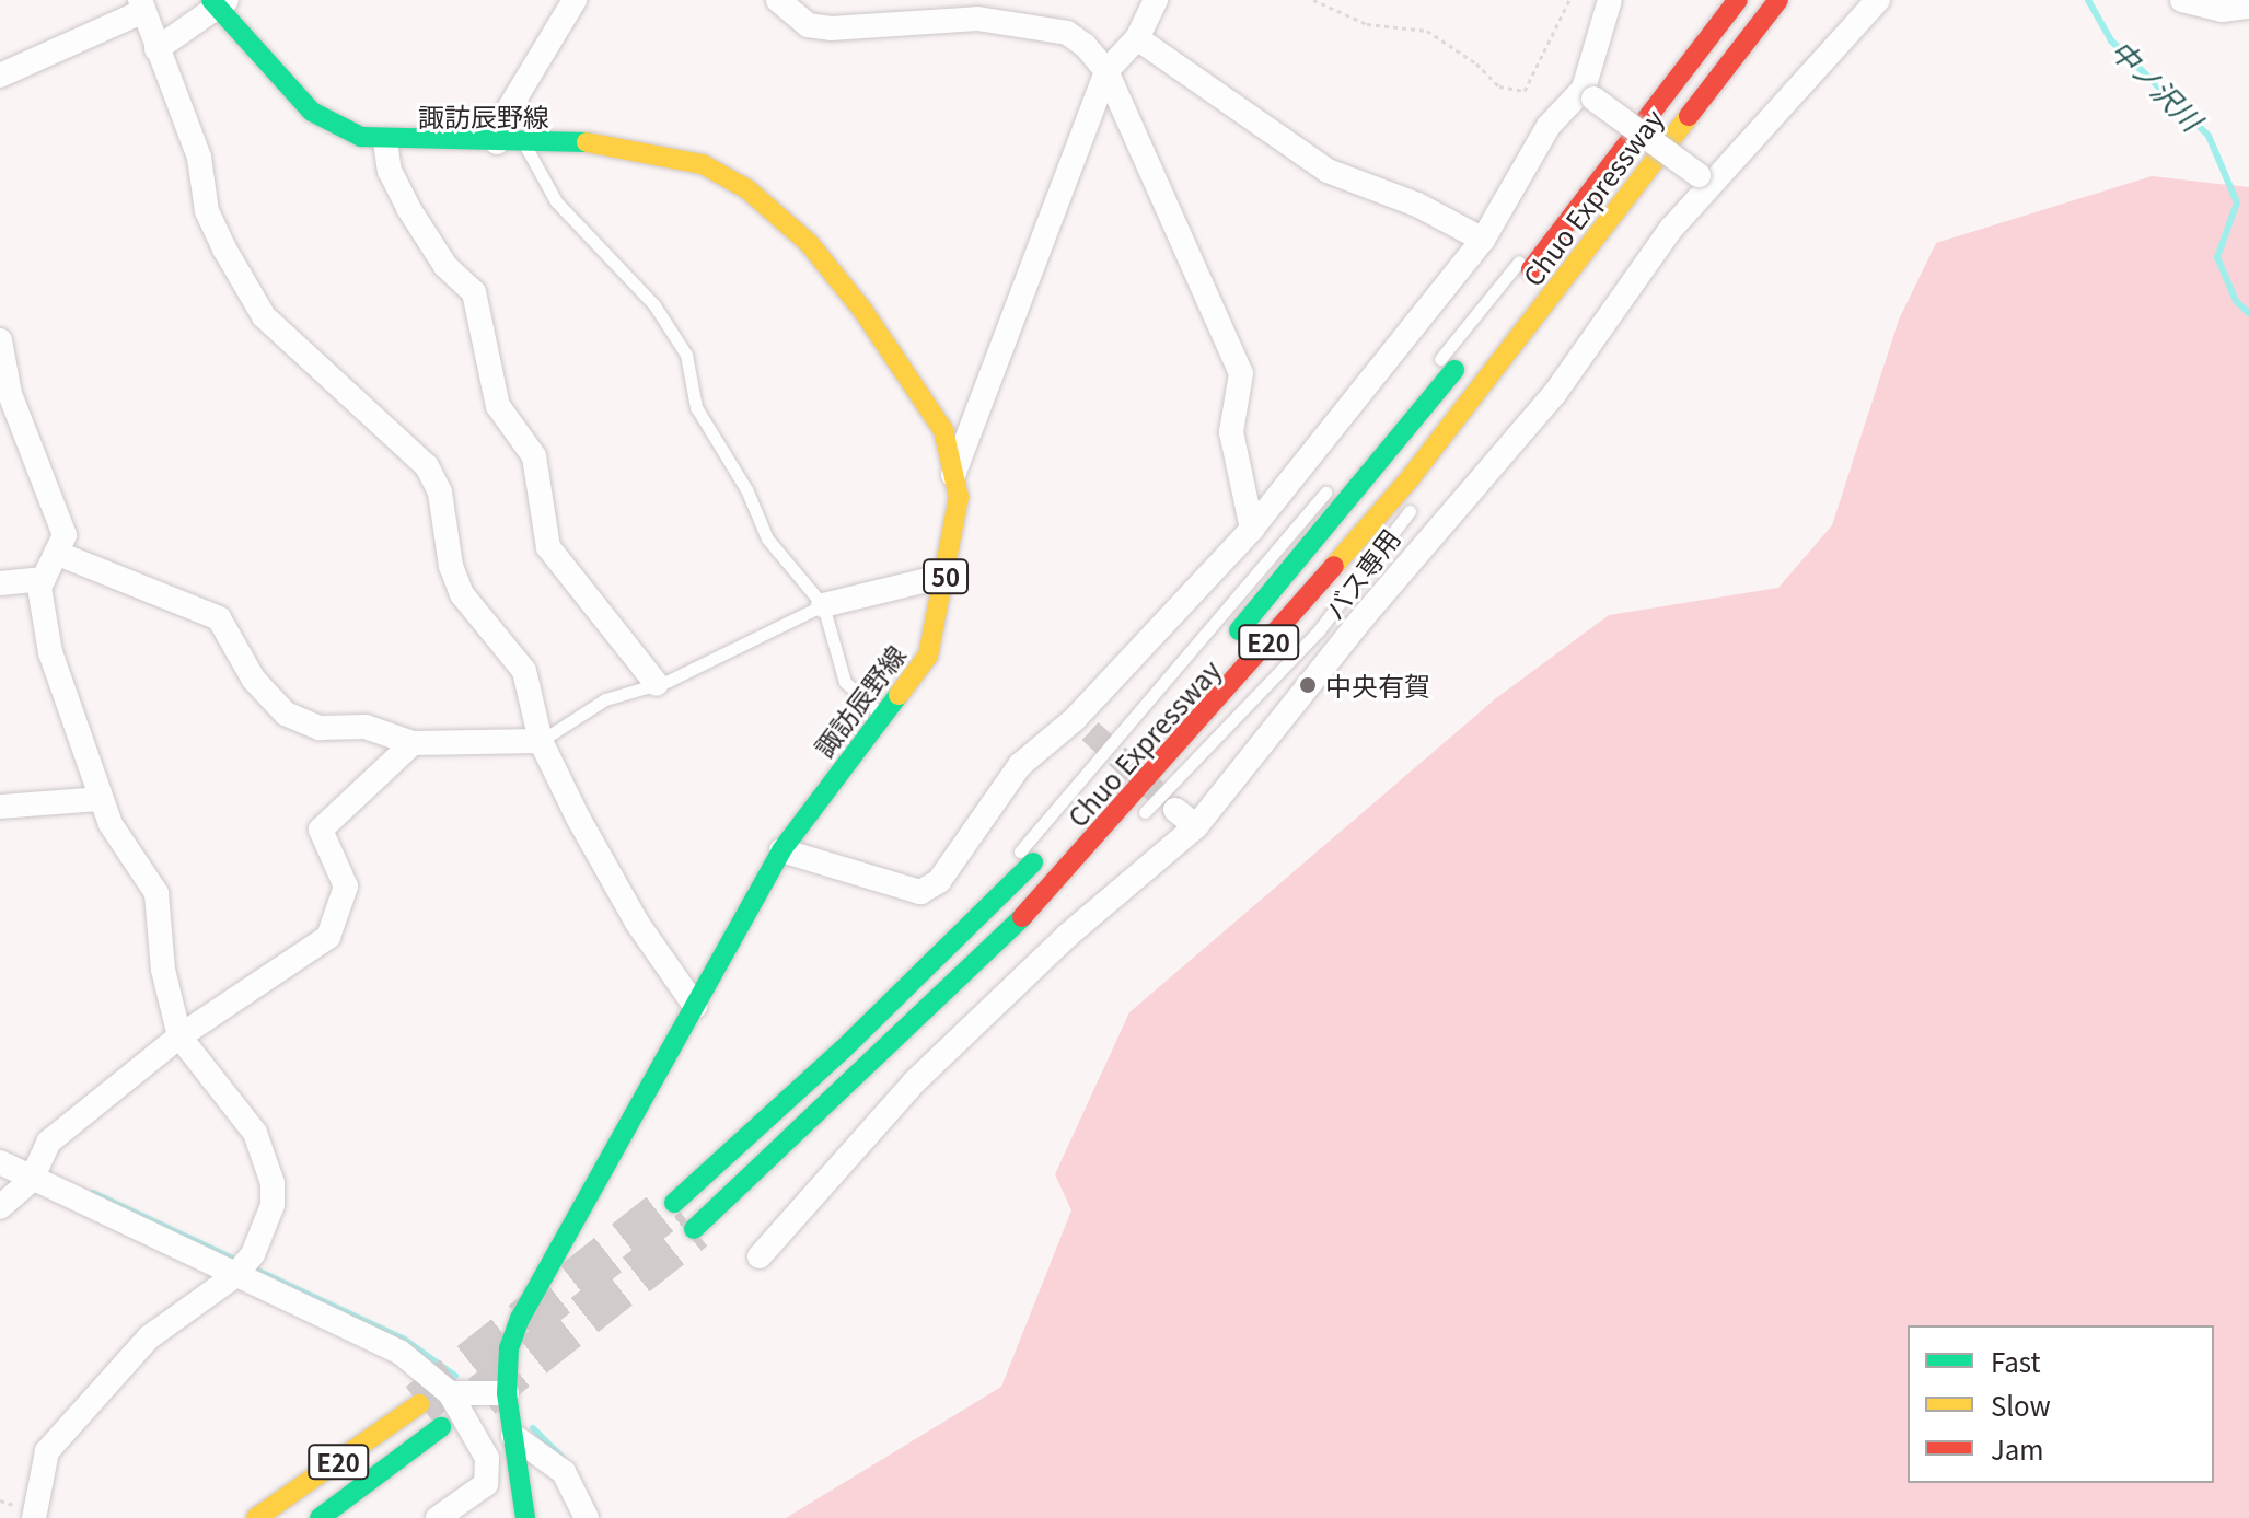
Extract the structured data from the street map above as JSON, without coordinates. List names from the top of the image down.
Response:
{
  "streets": {
    "main road": [
      "諏訪辰野線",
      "Chuo Expressway",
      "50",
      "E20"
    ],
    "lane": ["バス専用"]
  },
  "water": ["中ノ沢川"],
  "places": ["中央有賀"],
  "legend": ["Fast", "Slow", "Jam"]
}
